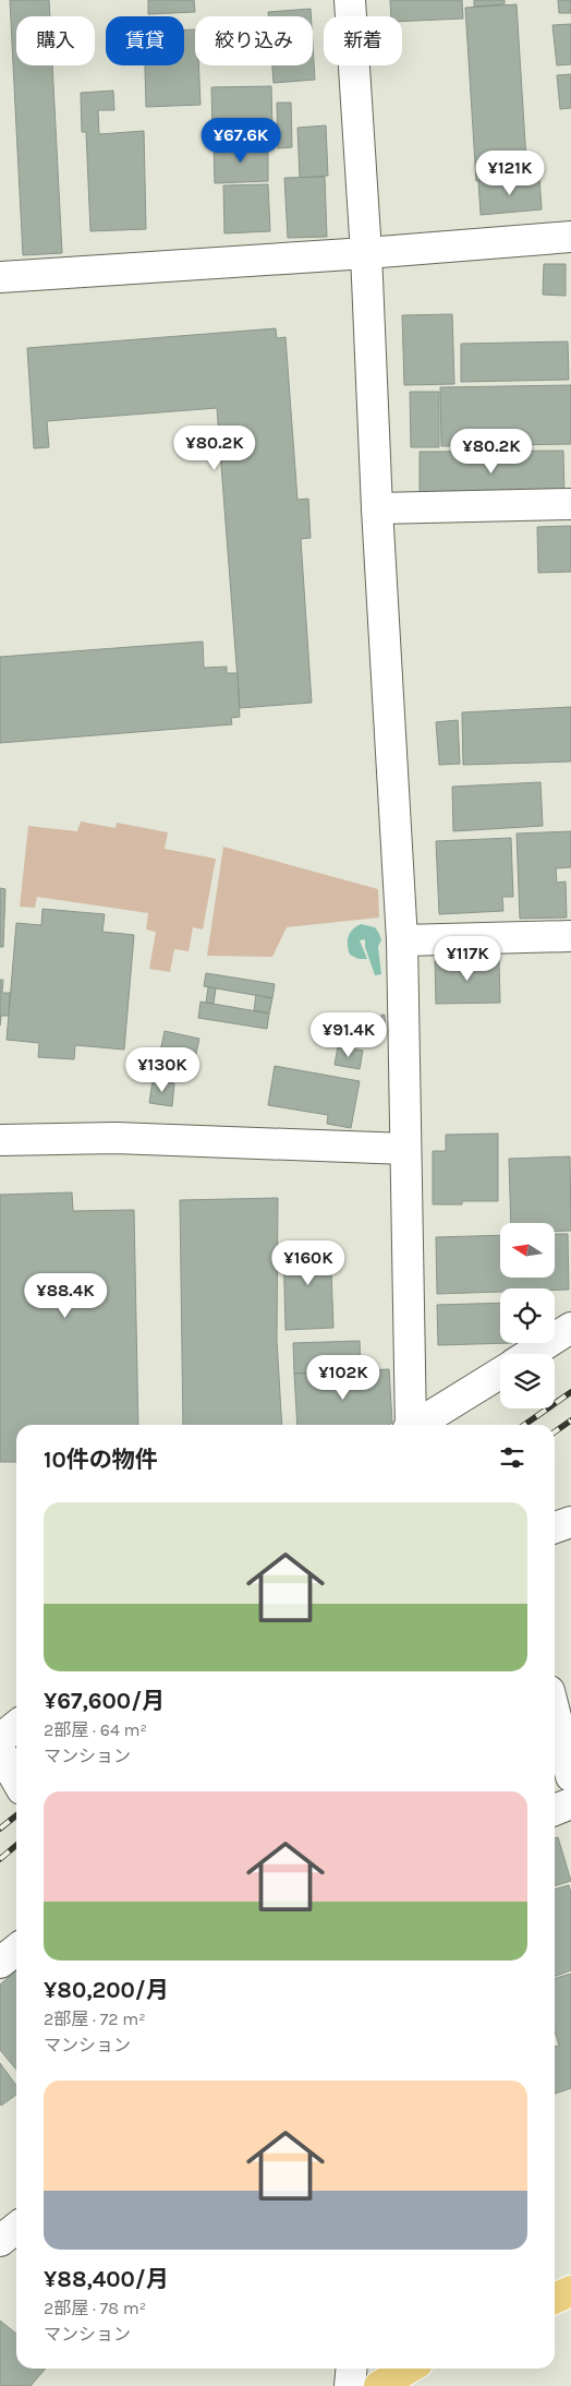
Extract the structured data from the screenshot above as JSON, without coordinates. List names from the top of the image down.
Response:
{
  "north": "left",
  "page": {
    "chip": [
      "購入",
      "賃貸",
      "絞り込み",
      "新着"
    ],
    "price": [
      "¥67.6K",
      "¥121K",
      "¥80.2K",
      "¥80.2K",
      "¥117K",
      "¥91.4K",
      "¥130K",
      "¥160K",
      "¥88.4K",
      "¥102K"
    ],
    "heading": "10件の物件",
    "list": [
      {
        "name": "¥67,600/月",
        "note": "2部屋 · 64 m² · マンション"
      },
      {
        "name": "¥80,200/月",
        "note": "2部屋 · 72 m² · マンション"
      },
      {
        "name": "¥88,400/月",
        "note": "2部屋 · 78 m² · マンション"
      }
    ]
  }
}
